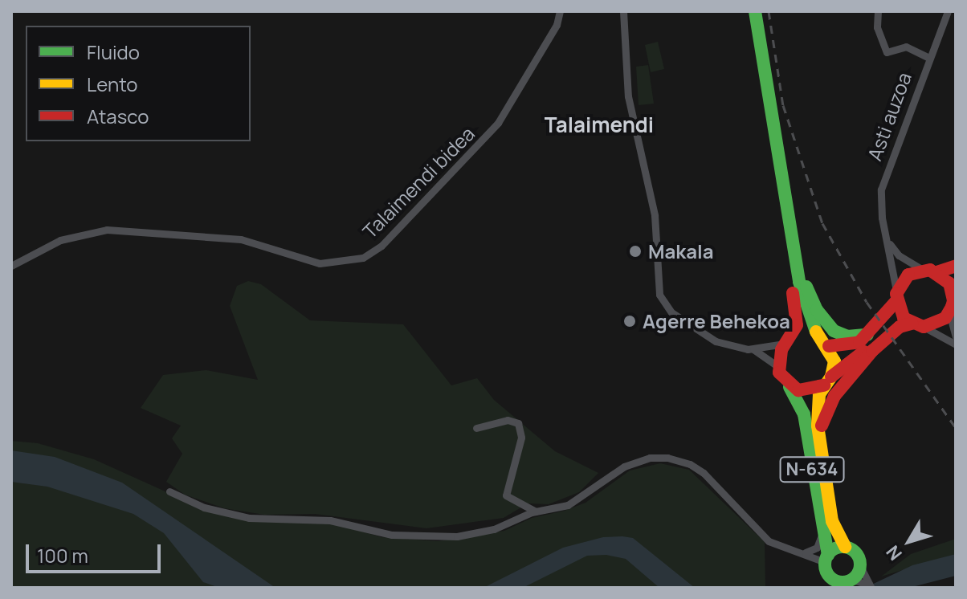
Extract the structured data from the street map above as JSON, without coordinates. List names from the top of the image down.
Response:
{
  "streets": {
    "highway": ["N-634"],
    "street": ["Asti auzoa", "Talaimendi bidea"]
  },
  "districts": ["Talaimendi"],
  "places": ["Makala", "Agerre Behekoa"],
  "legend": ["Fluido", "Lento", "Atasco"],
  "scale_bar": "100 m",
  "north": "bottom left"
}
